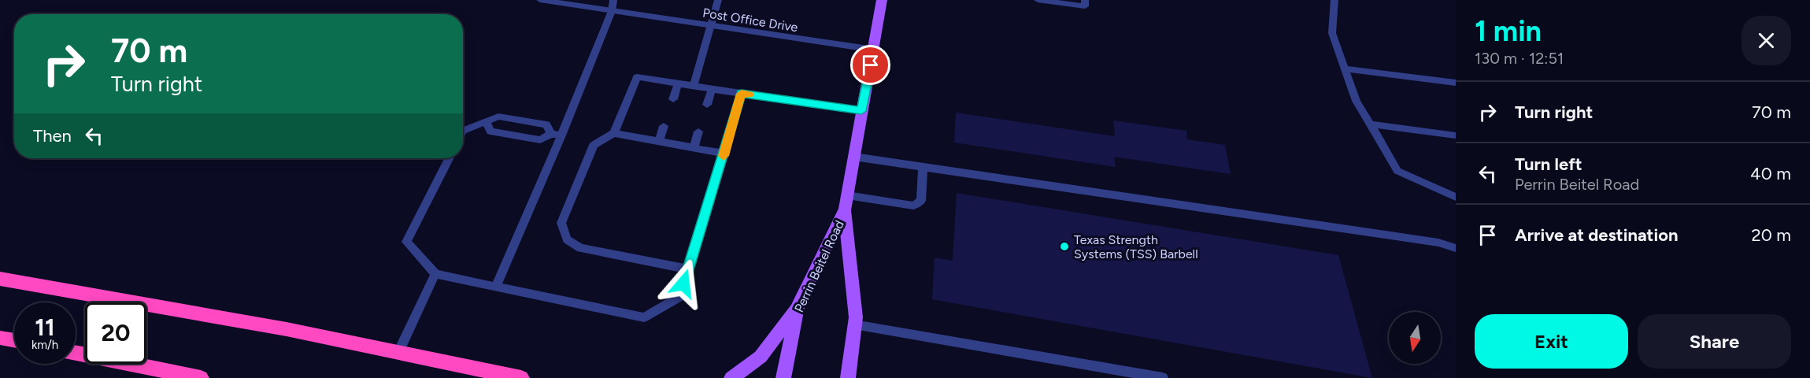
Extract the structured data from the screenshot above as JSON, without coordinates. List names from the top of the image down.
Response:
{
  "streets": {
    "main road": ["Perrin Beitel Road"],
    "street": ["Post Office Drive"]
  },
  "crossings": [
    ["Post Office Drive", "Perrin Beitel Road"]
  ],
  "places": ["Texas Strength Systems (TSS) Barbell"],
  "north": "bottom",
  "page": {
    "heading": ["1 min", "130 m · 12:51"],
    "turn": ["70 m", "Turn right"],
    "list": [
      {
        "name": "Turn right",
        "value": "70 m"
      },
      {
        "name": "Turn left",
        "note": "Perrin Beitel Road",
        "value": "40 m"
      },
      {
        "name": "Arrive at destination",
        "value": "20 m"
      }
    ],
    "then": "Then",
    "speed": "11 km/h",
    "limit": "20",
    "buttons": ["Exit", "Share"]
  }
}
